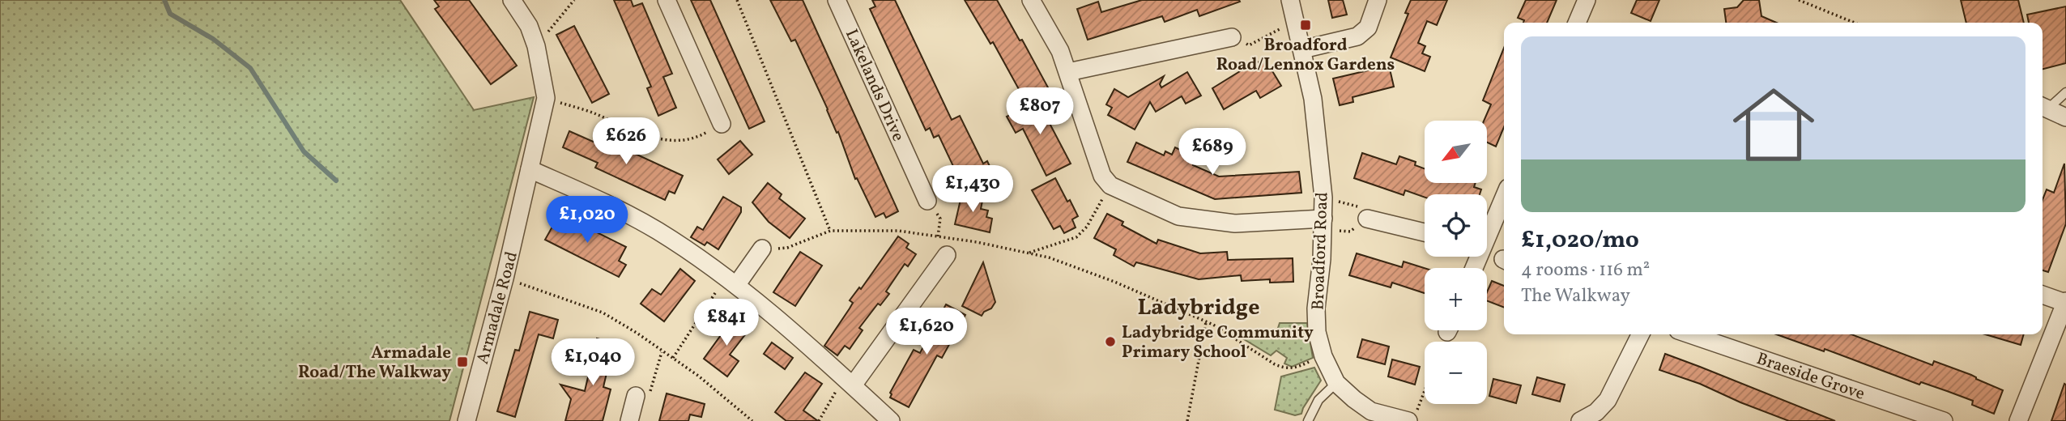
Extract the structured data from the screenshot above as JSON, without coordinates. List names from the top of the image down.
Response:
{
  "streets": {
    "street": [
      "Lakelands Drive",
      "Broadford Road",
      "Armadale Road",
      "Braeside Grove"
    ]
  },
  "districts": ["Ladybridge"],
  "places": {
    "transit": ["Broadford Road/Lennox Gardens", "Armadale Road/The Walkway"],
    "other": ["Ladybridge Community Primary School"]
  },
  "north": "bottom left",
  "page": {
    "list": [
      {
        "name": "£1,020/mo",
        "note": "4 rooms · 116 m² · The Walkway"
      }
    ],
    "price": [
      "£807",
      "£626",
      "£689",
      "£1,430",
      "£1,020",
      "£841",
      "£1,620",
      "£1,040"
    ],
    "map_buttons": ["+", "−"]
  }
}
